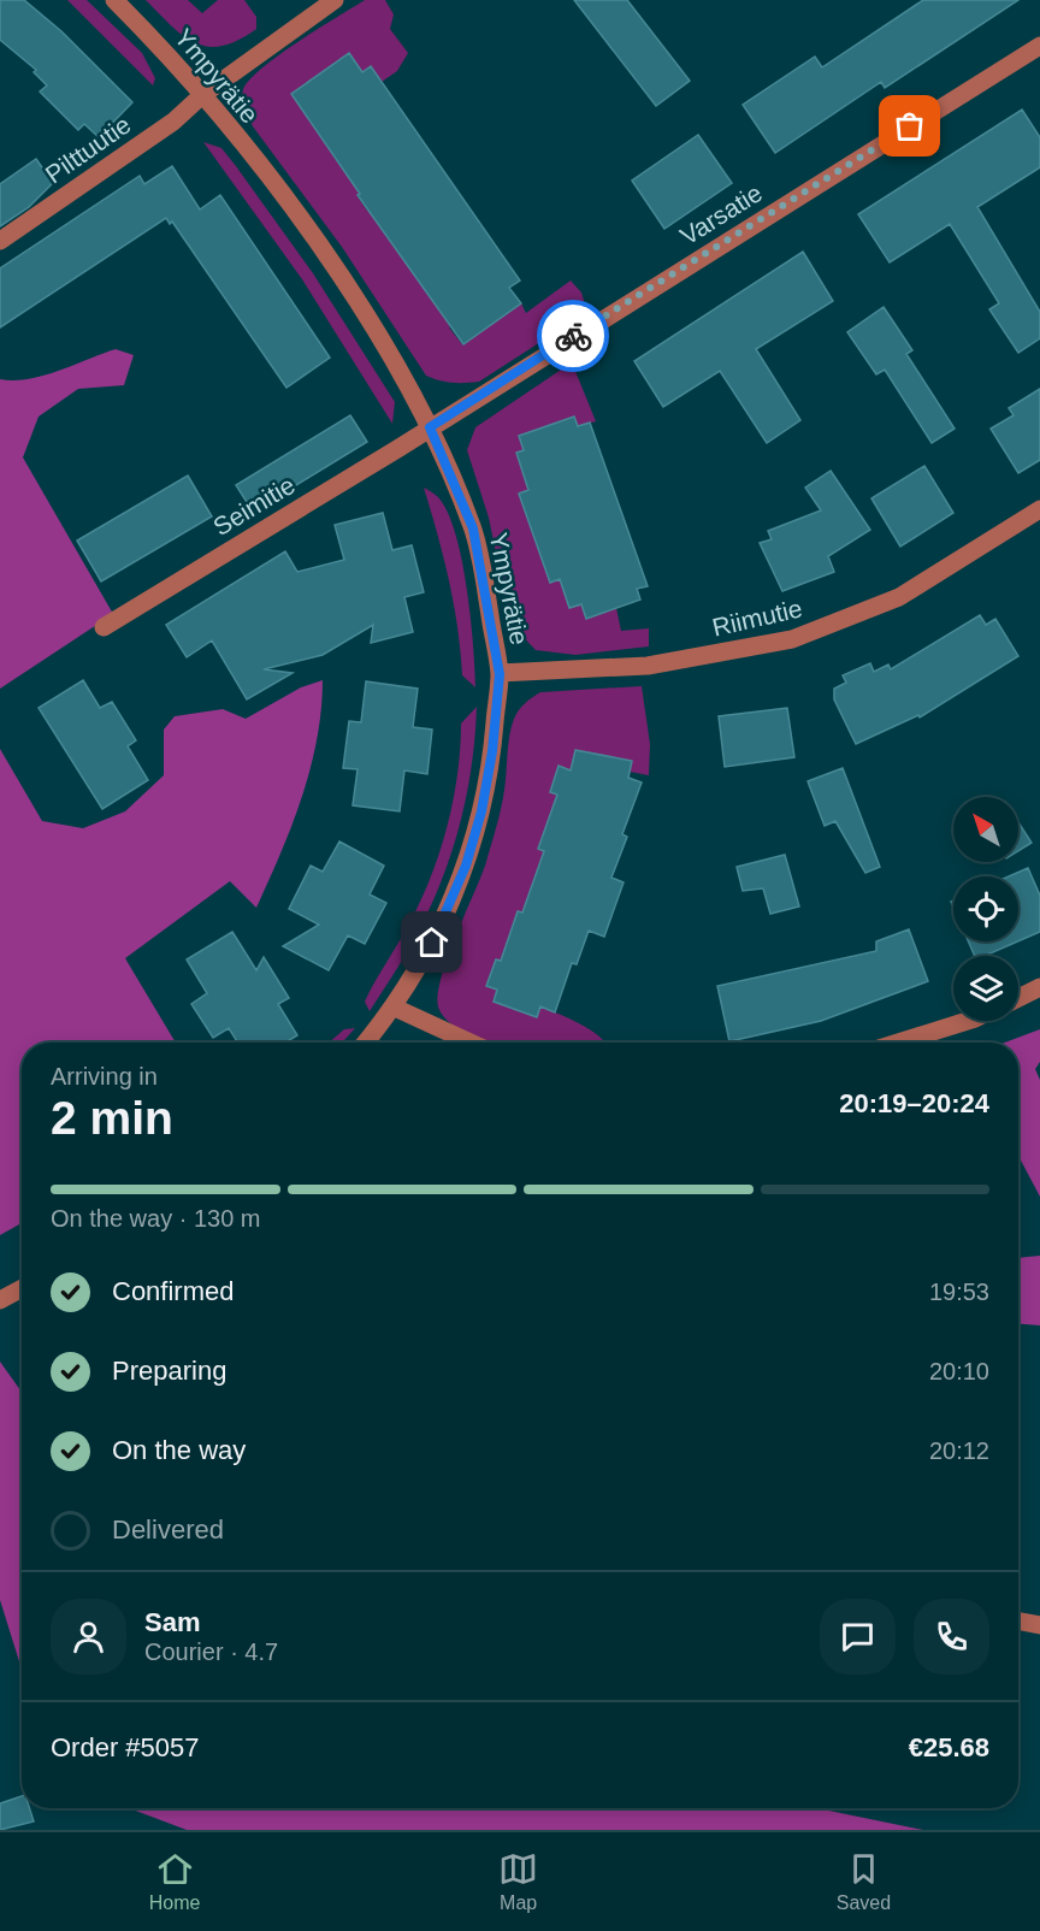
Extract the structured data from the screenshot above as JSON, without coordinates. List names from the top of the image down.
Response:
{
  "streets": {
    "street": [
      "Ympyrätie",
      "Pilttuutie",
      "Varsatie",
      "Seimitie",
      "Riimutie"
    ]
  },
  "crossings": [
    ["Ympyrätie", "Pilttuutie"],
    ["Ympyrätie", "Varsatie"],
    ["Ympyrätie", "Seimitie"],
    ["Ympyrätie", "Riimutie"],
    ["Varsatie", "Seimitie"]
  ],
  "north": "top left",
  "page": {
    "heading": ["2 min", "Arriving in", "20:19–20:24"],
    "panel": [
      "Sam",
      "Courier · 4.7",
      "Order #5057",
      "€25.68"
    ],
    "bar": "On the way · 130 m",
    "list": [
      ["Confirmed", "19:53"],
      ["Preparing", "20:10"],
      ["On the way", "20:12"],
      "Delivered"
    ],
    "tabs": ["Home", "Map", "Saved"]
  }
}
